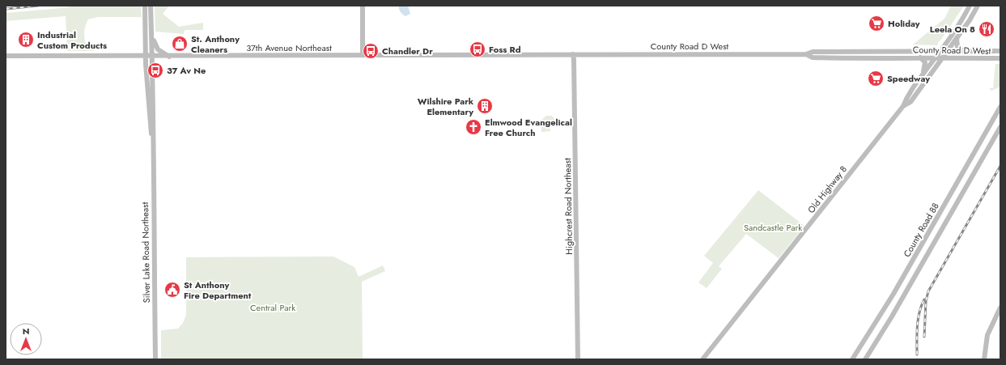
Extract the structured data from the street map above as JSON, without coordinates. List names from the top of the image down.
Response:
{
  "streets": {
    "main road": [
      "County Road D West",
      "37th Avenue Northeast",
      "Old Highway 8",
      "Highcrest Road Northeast",
      "County Road 88",
      "Silver Lake Road Northeast"
    ]
  },
  "crossings": [
    ["County Road D West", "37th Avenue Northeast"],
    ["County Road D West", "Old Highway 8"],
    ["County Road D West", "Highcrest Road Northeast"],
    ["37th Avenue Northeast", "Highcrest Road Northeast"],
    ["37th Avenue Northeast", "Silver Lake Road Northeast"]
  ],
  "parks": ["Sandcastle Park", "Central Park"],
  "places": {
    "supermarket": ["Holiday", "Speedway"],
    "restaurant": ["Leela On 8"],
    "building": ["Industrial Custom Products", "Wilshire Park Elementary"],
    "shop": ["St. Anthony Cleaners"],
    "bus stop": ["Foss Rd", "Chandler Dr", "37 Av Ne"],
    "church": ["Elmwood Evangelical Free Church"],
    "public building": ["St Anthony Fire Department"]
  },
  "north": "top"
}
